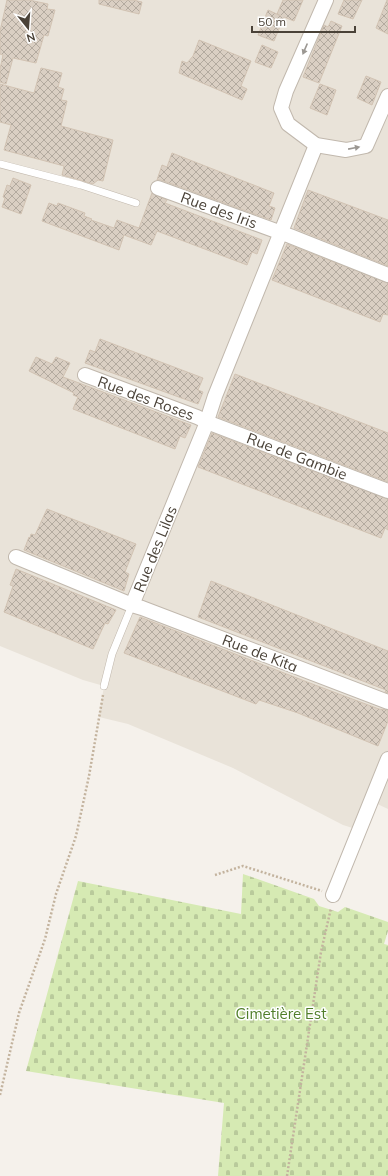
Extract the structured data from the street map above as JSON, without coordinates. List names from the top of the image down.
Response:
{
  "streets": {
    "street": [
      "Rue des Iris",
      "Rue des Roses",
      "Rue de Gambie",
      "Rue des Lilas",
      "Rue de Kita"
    ]
  },
  "crossings": [
    ["Rue des Iris", "Rue des Lilas"],
    ["Rue des Roses", "Rue de Gambie"],
    ["Rue des Roses", "Rue des Lilas"],
    ["Rue de Gambie", "Rue des Lilas"],
    ["Rue des Lilas", "Rue de Kita"]
  ],
  "parks": ["Cimetière Est"],
  "scale_bar": "50 m",
  "north": "bottom"
}
